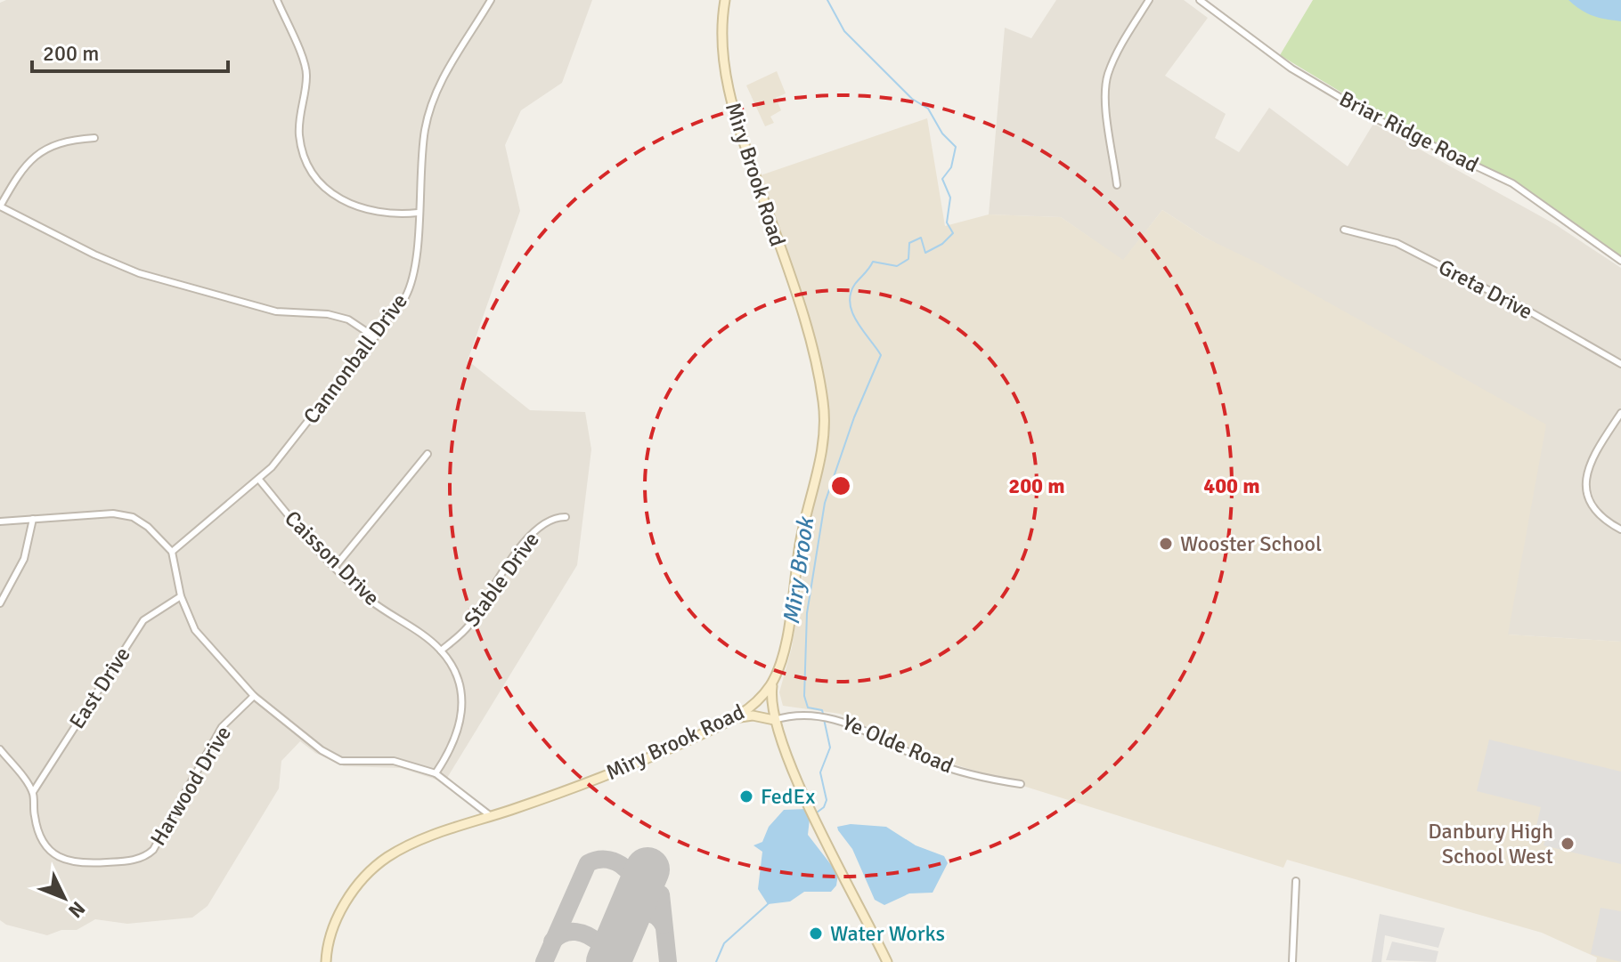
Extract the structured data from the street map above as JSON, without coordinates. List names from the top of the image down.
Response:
{
  "streets": {
    "main road": ["Miry Brook Road"],
    "street": [
      "Briar Ridge Road",
      "Greta Drive",
      "Cannonball Drive",
      "Caisson Drive",
      "Stable Drive",
      "East Drive",
      "Ye Olde Road",
      "Harwood Drive"
    ]
  },
  "crossings": [
    ["Cannonball Drive", "Caisson Drive"],
    ["Caisson Drive", "Stable Drive"],
    ["East Drive", "Harwood Drive"]
  ],
  "water": ["Miry Brook"],
  "places": [
    "Wooster School",
    "FedEx",
    "Danbury High School West",
    "Water Works"
  ],
  "scale_bar": "200 m",
  "north": "bottom right",
  "rings": ["200 m", "400 m"]
}
